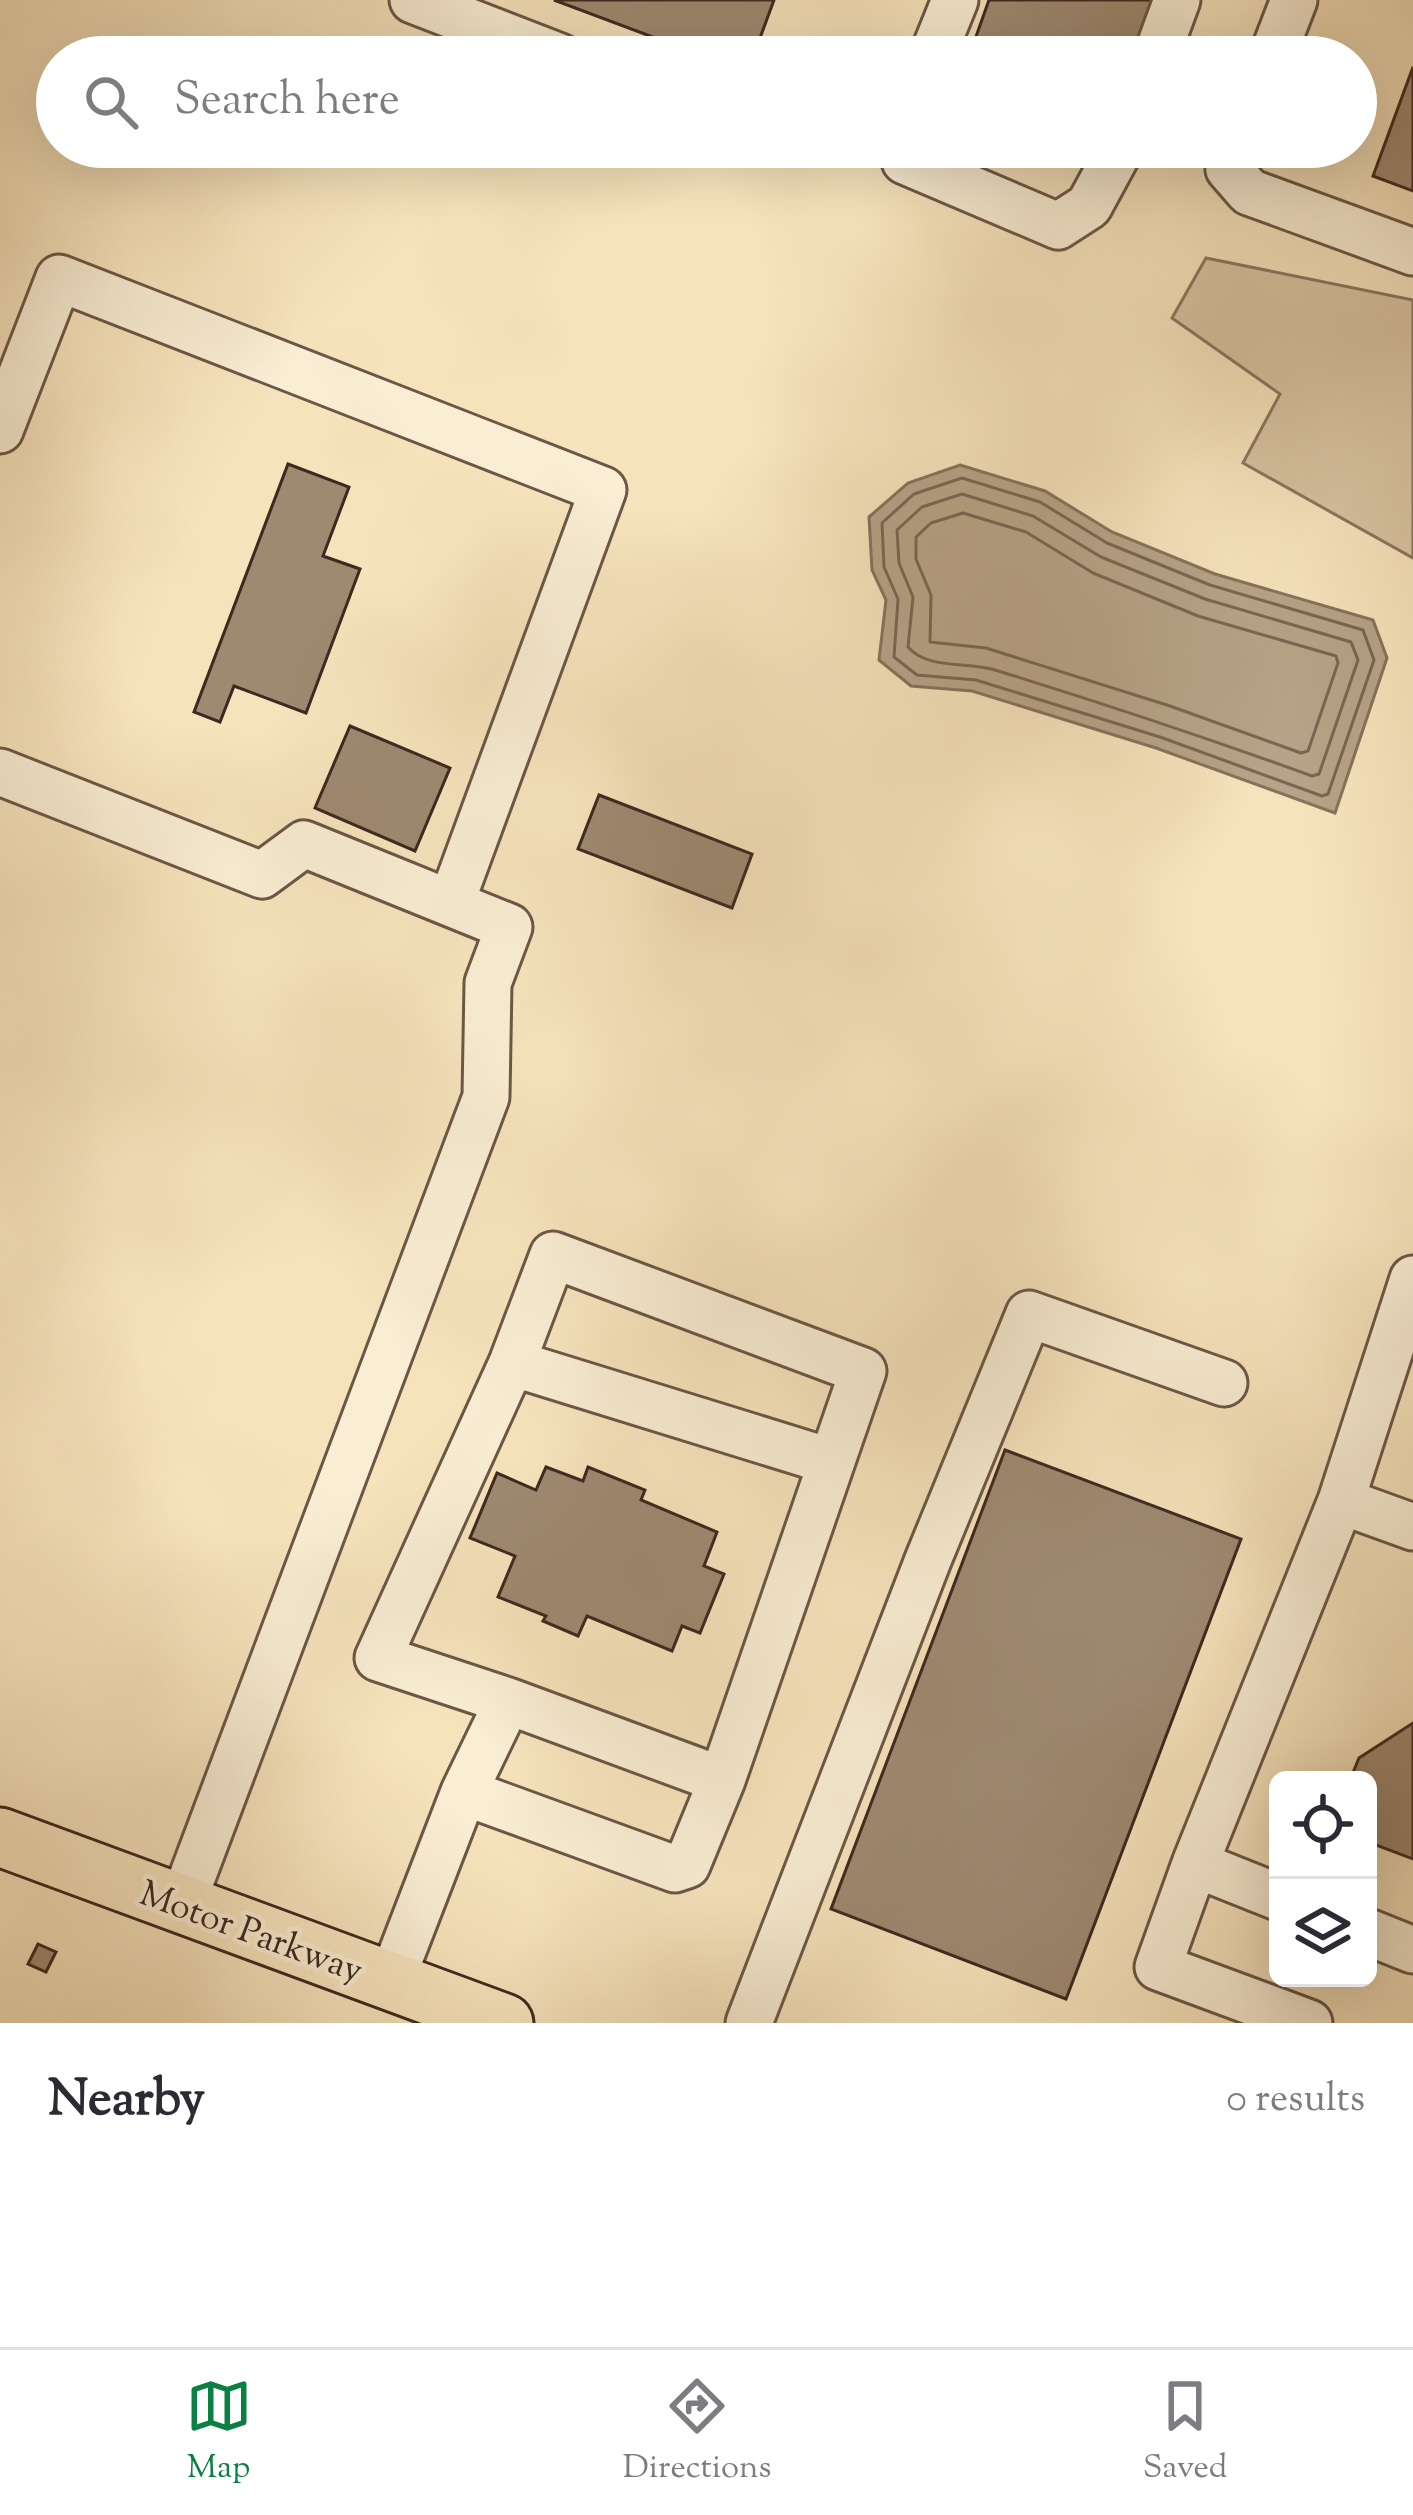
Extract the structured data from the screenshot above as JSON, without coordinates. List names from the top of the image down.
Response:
{
  "streets": {
    "main road": ["Motor Parkway"]
  },
  "page": {
    "search": "Search here",
    "heading": ["Nearby", "0 results"],
    "nav": ["Map", "Directions", "Saved"]
  }
}
